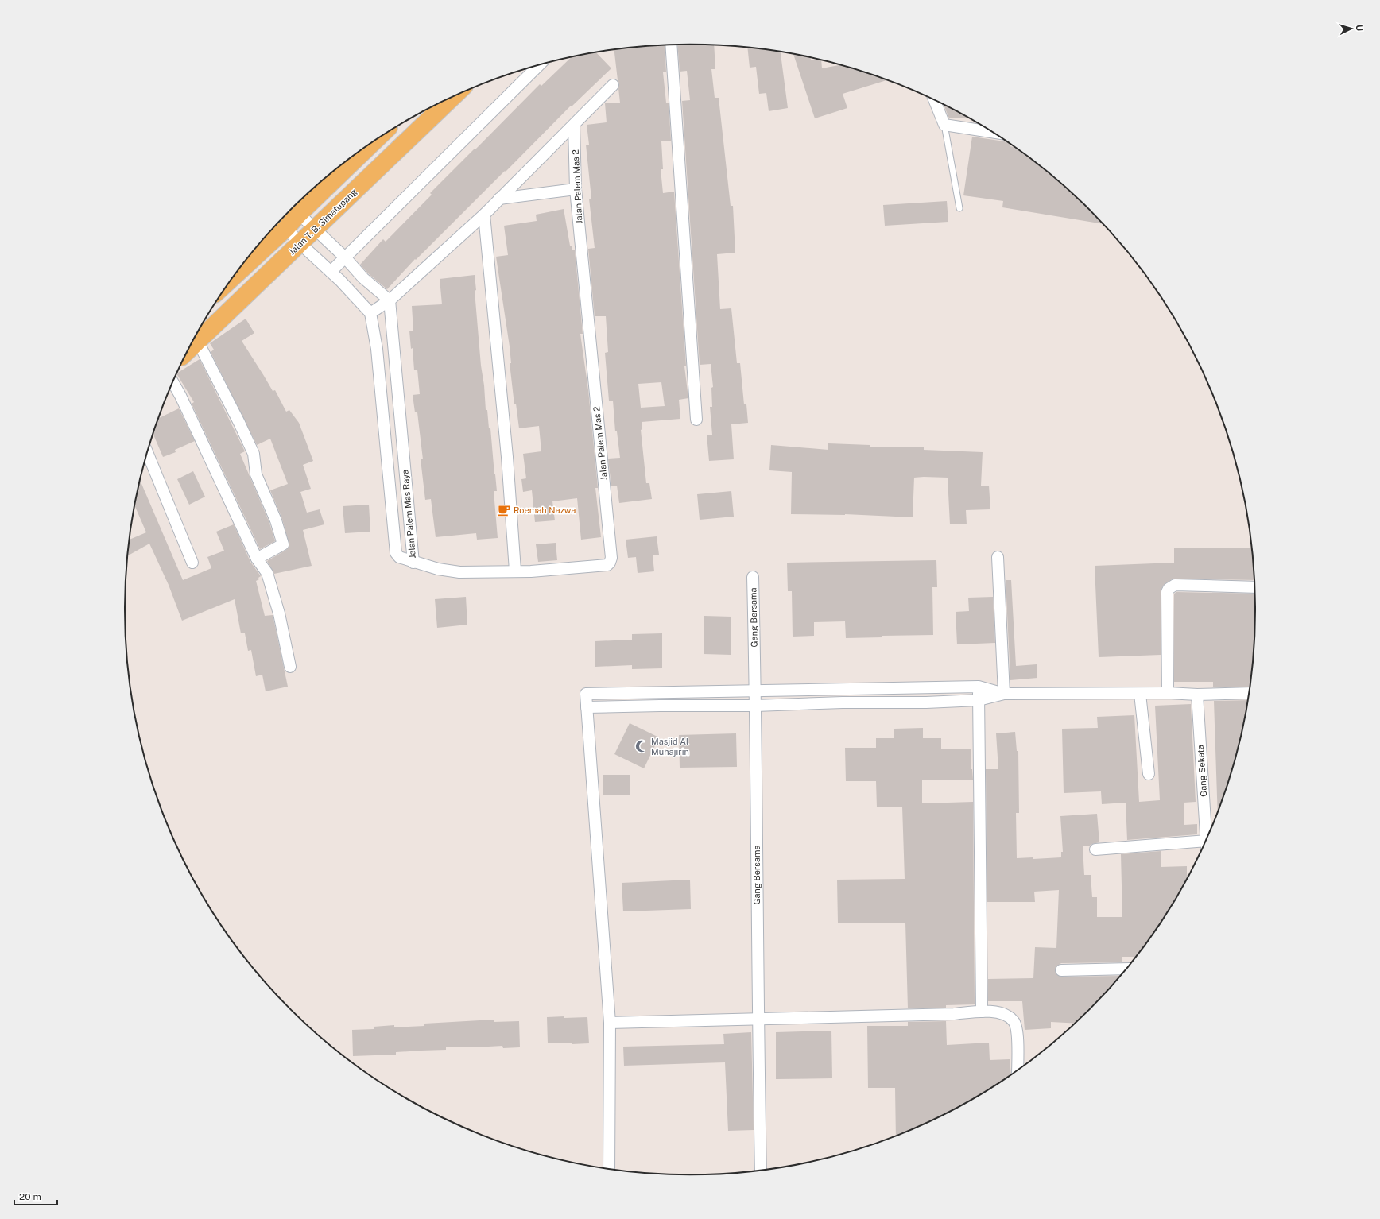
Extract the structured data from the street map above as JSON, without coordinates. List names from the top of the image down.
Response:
{
  "streets": {
    "main road": ["Jalan T. B. Simatupang"],
    "street": [
      "Jalan Palem Mas 2",
      "Jalan Palem Mas Raya",
      "Gang Bersama",
      "Gang Sekata"
    ]
  },
  "crossings": [
    ["Jalan Palem Mas 2", "Jalan Palem Mas Raya"]
  ],
  "places": {
    "cafe": ["Roemah Nazwa"],
    "mosque": ["Masjid Al Muhajirin"]
  },
  "scale_bar": "20 m",
  "north": "right"
}
